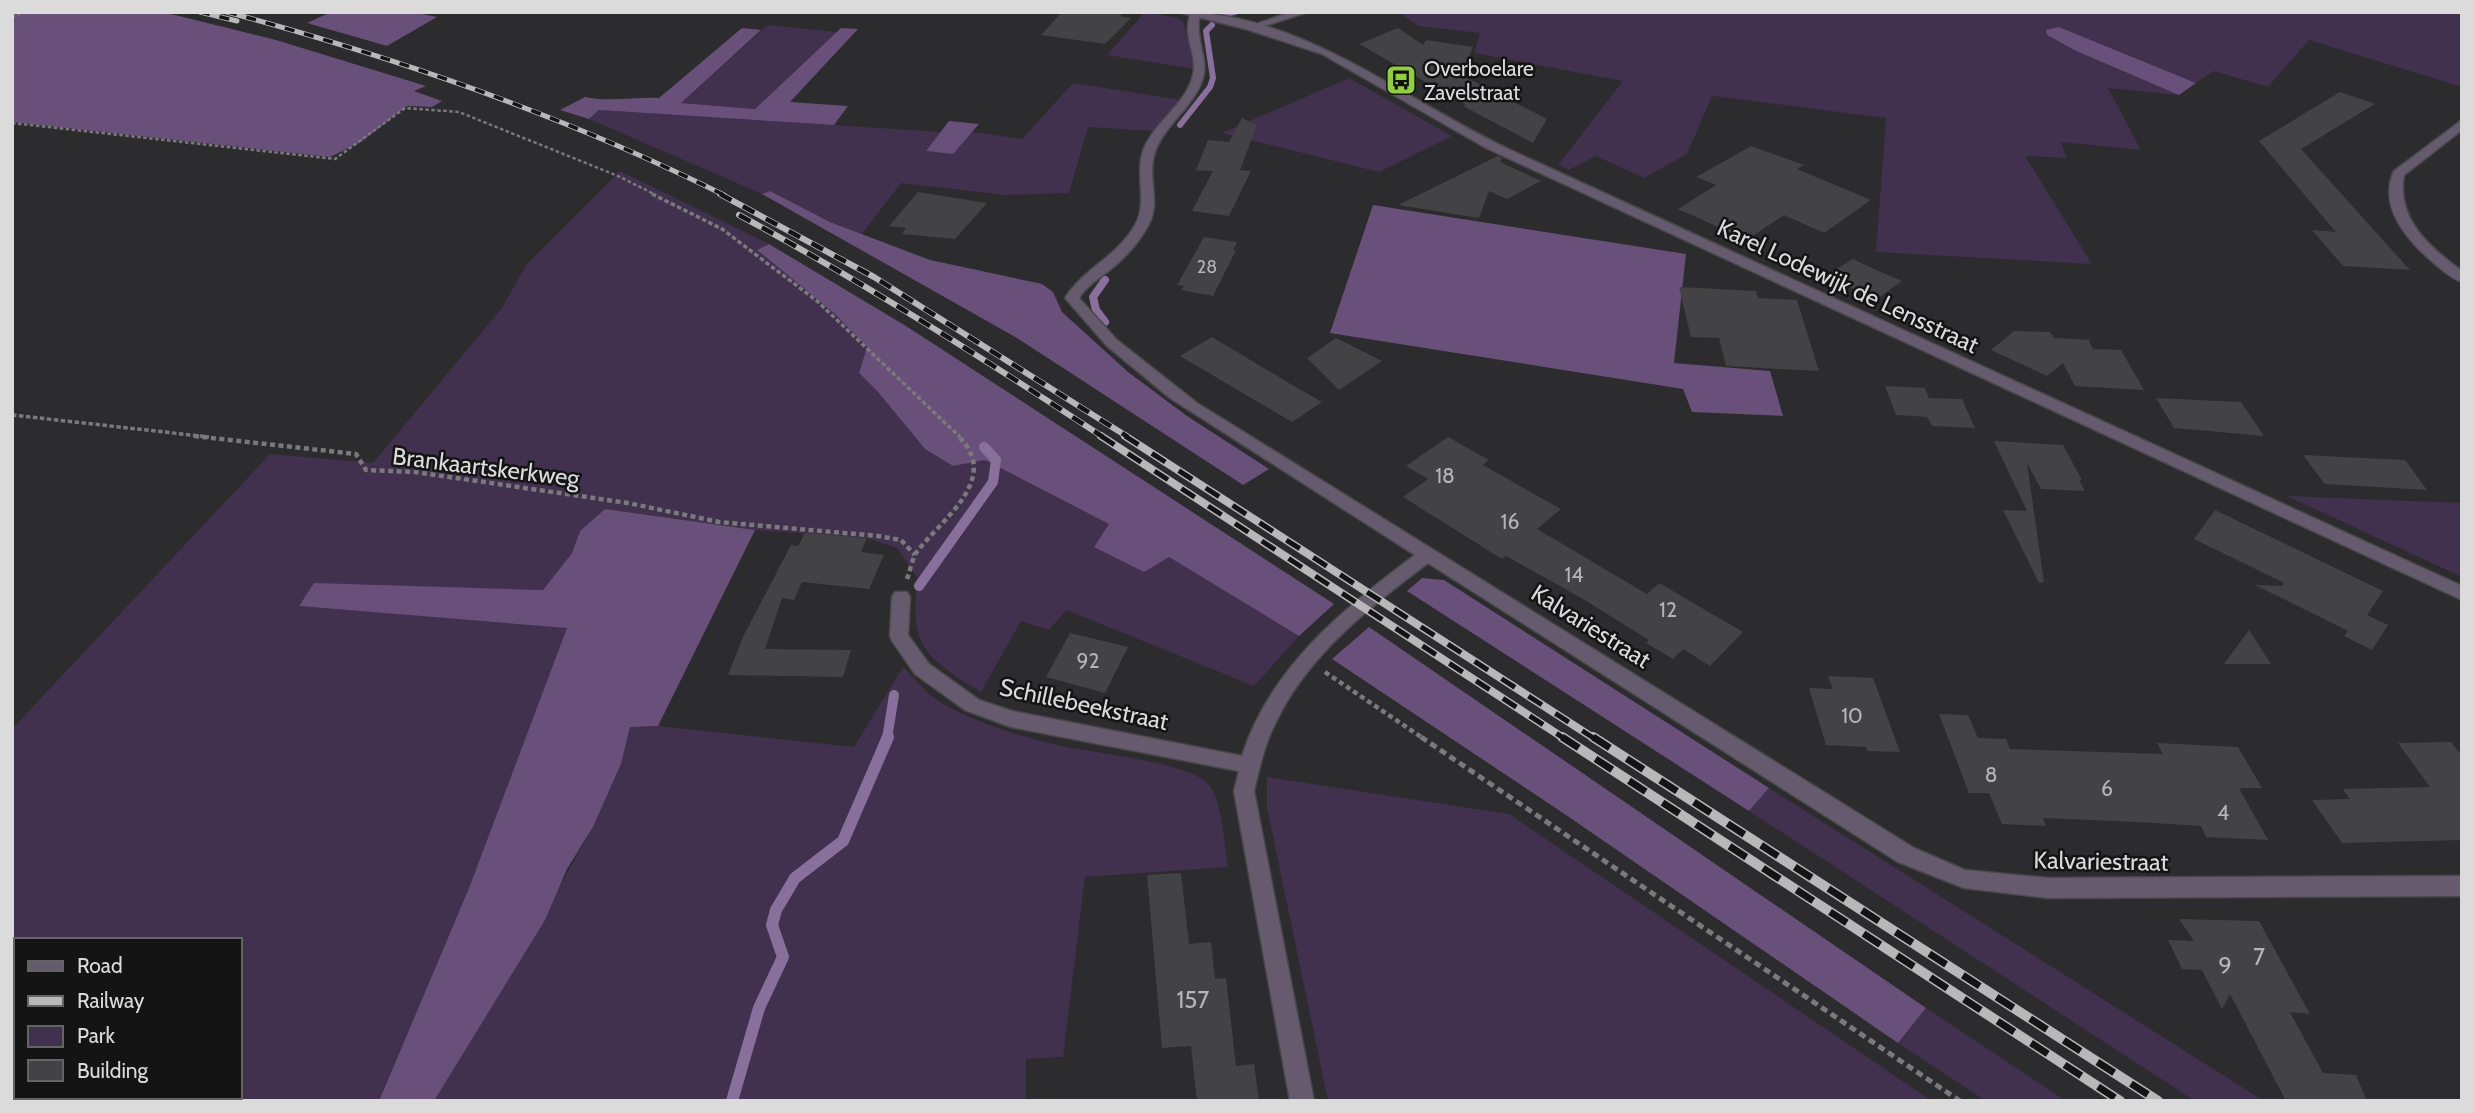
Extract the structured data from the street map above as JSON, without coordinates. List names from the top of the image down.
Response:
{
  "streets": {
    "street": ["Karel Lodewijk de Lensstraat", "Kalvariestraat", "Schillebeekstraat"],
    "path": ["Brankaartskerkweg"]
  },
  "crossings": [
    ["Karel Lodewijk de Lensstraat", "Kalvariestraat"]
  ],
  "places": {
    "bus stop": ["Overboelare Zavelstraat"]
  },
  "house_numbers": [
    "28",
    "18",
    "16",
    "14",
    "12",
    "92",
    "10",
    "8",
    "6",
    "4",
    "7",
    "9",
    "157"
  ],
  "legend": [
    "Road",
    "Railway",
    "Park",
    "Building"
  ]
}
